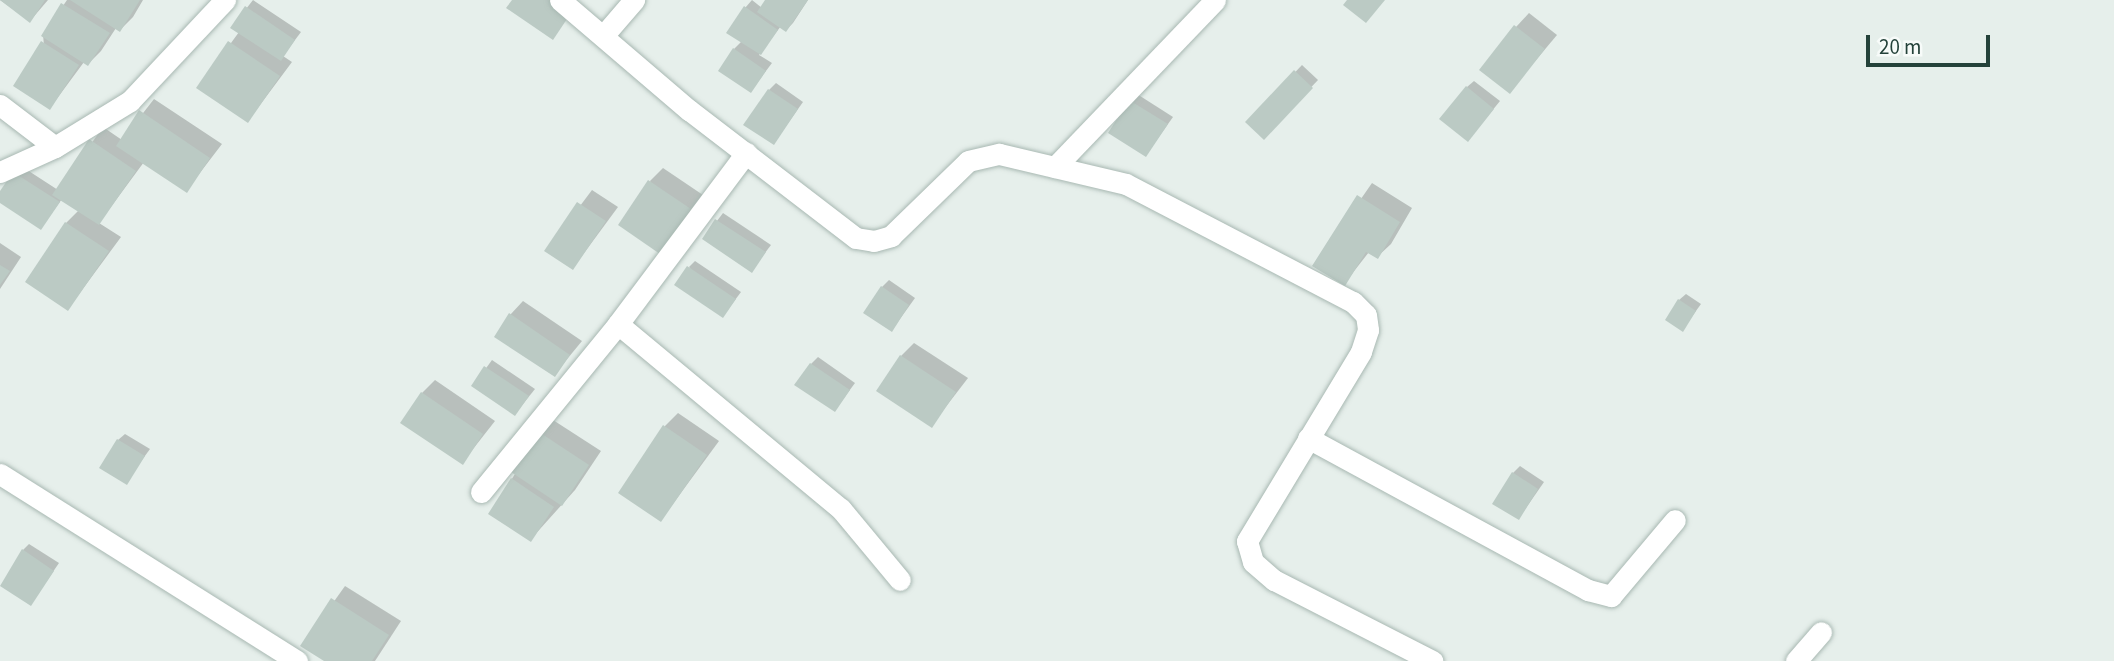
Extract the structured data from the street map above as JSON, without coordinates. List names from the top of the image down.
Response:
{
  "scale_bar": "20 m"
}
